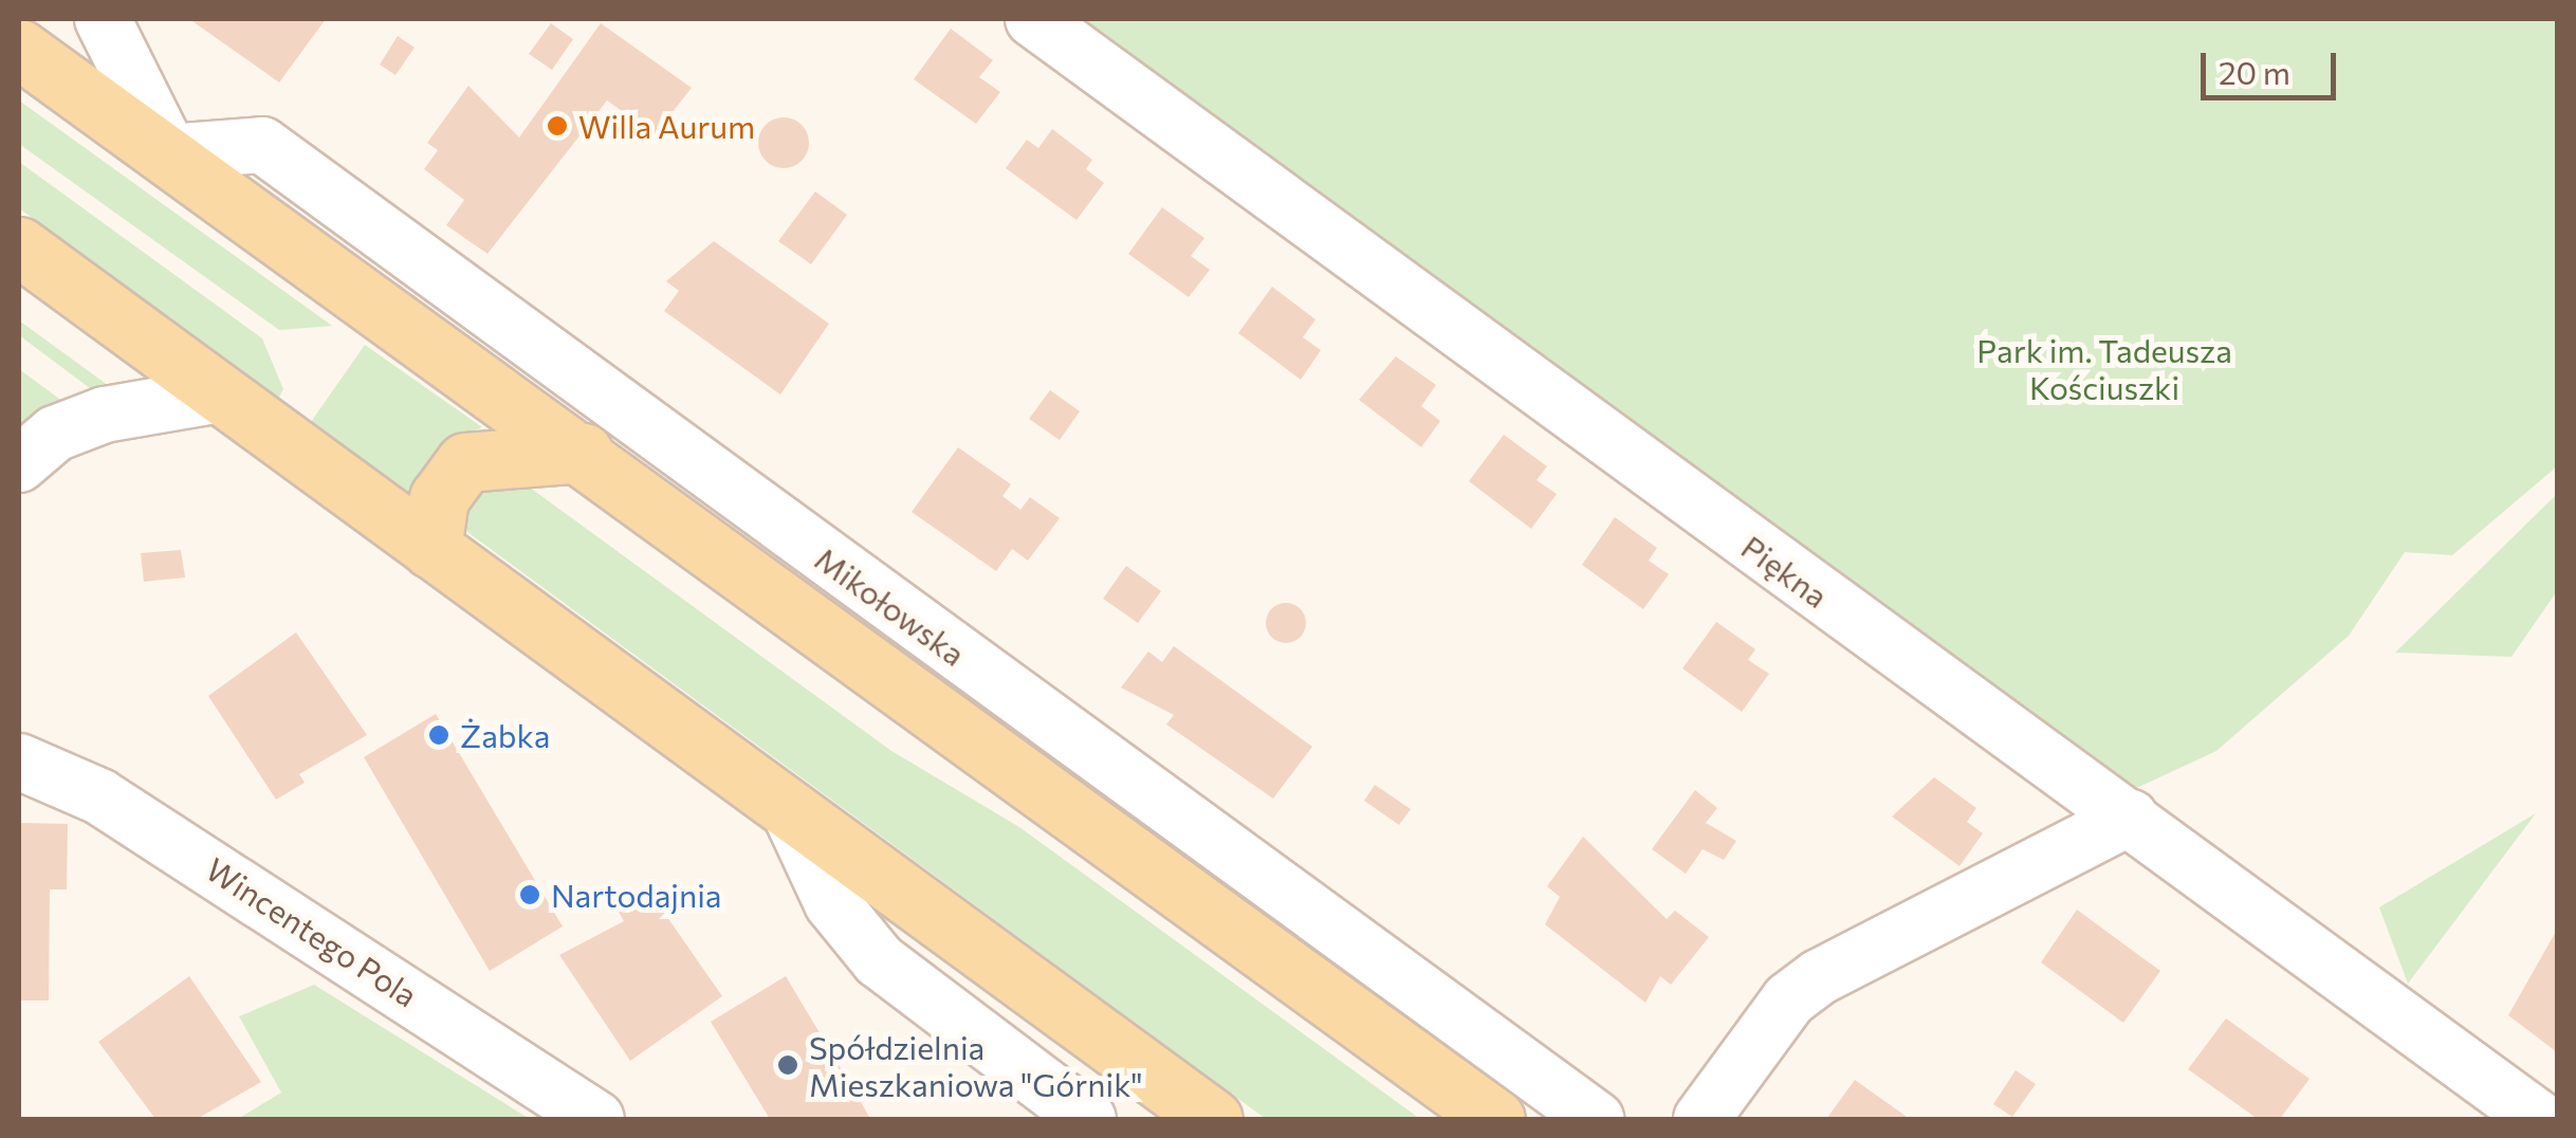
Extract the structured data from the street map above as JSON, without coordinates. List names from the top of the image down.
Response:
{
  "streets": {
    "main road": ["Mikołowska"],
    "street": ["Piękna", "Wincentego Pola"]
  },
  "parks": ["Park im. Tadeusza Kościuszki"],
  "places": [
    "Willa Aurum",
    "Żabka",
    "Nartodajnia",
    "Spółdzielnia Mieszkaniowa \"Górnik\""
  ],
  "scale_bar": "20 m"
}
